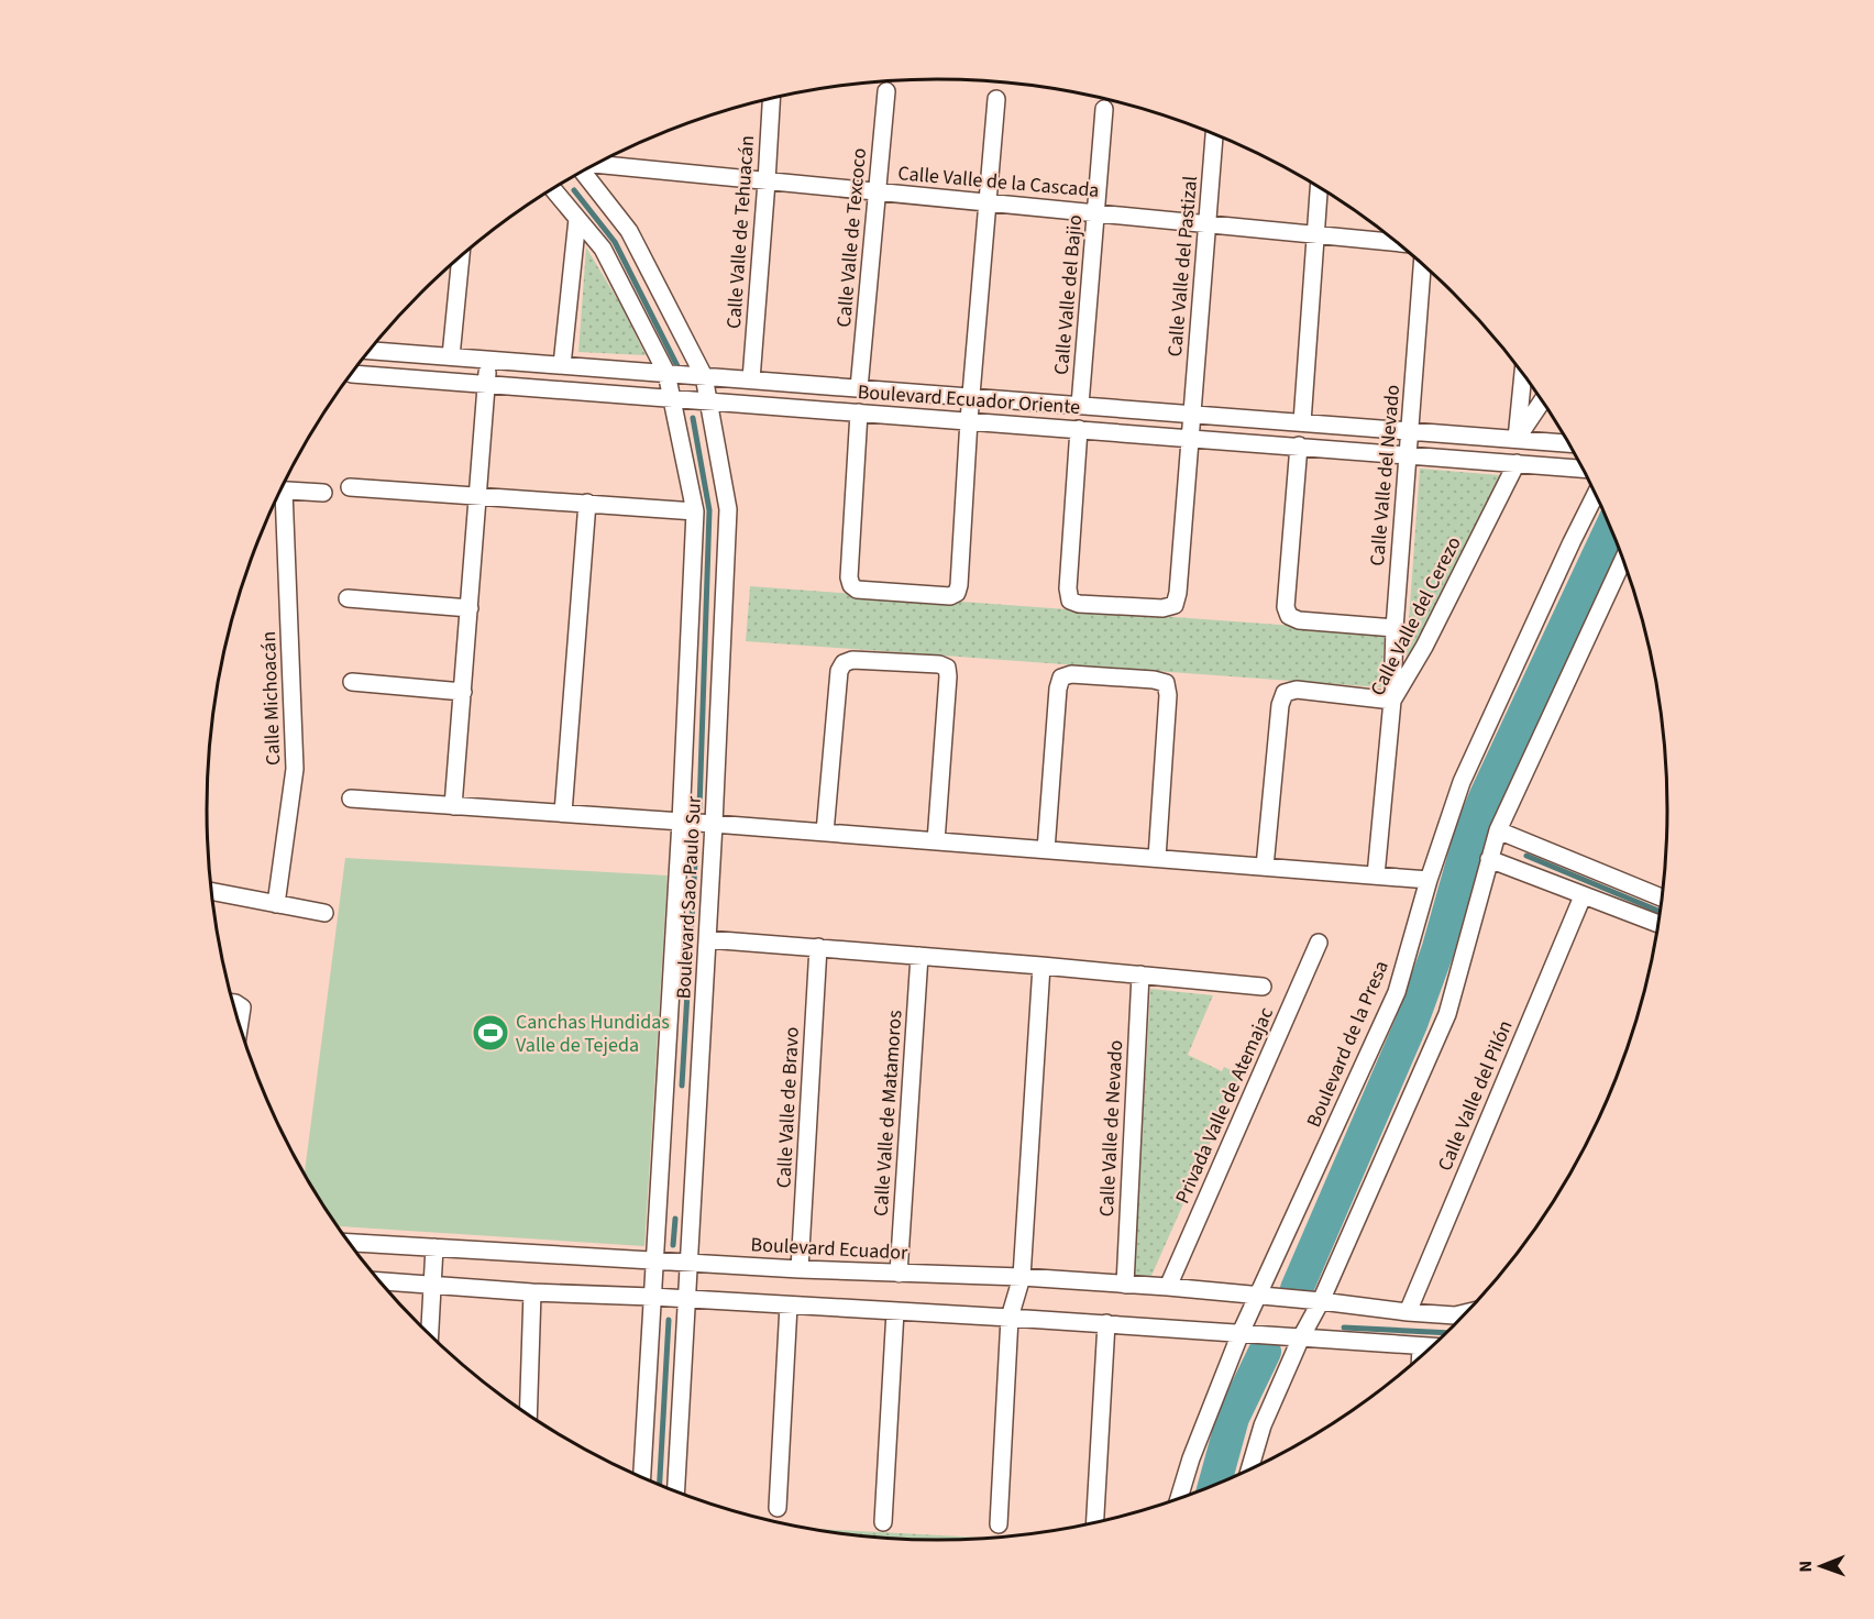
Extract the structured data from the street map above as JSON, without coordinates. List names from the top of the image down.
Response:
{
  "streets": {
    "street": [
      "Calle Valle de la Cascada",
      "Calle Valle de Tehuacán",
      "Calle Valle de Texcoco",
      "Calle Valle del Pastizal",
      "Calle Valle del Bajio",
      "Boulevard Ecuador Oriente",
      "Calle Valle del Nevado",
      "Calle Valle del Cerezo",
      "Calle Michoacán",
      "Boulevard Sao Paulo Sur",
      "Boulevard de la Presa",
      "Calle Valle del Pilón",
      "Privada Valle de Atemajac",
      "Calle Valle de Bravo",
      "Calle Valle de Matamoros",
      "Calle Valle de Nevado",
      "Boulevard Ecuador"
    ]
  },
  "crossings": [
    ["Calle Valle de la Cascada", "Calle Valle de Tehuacán"],
    ["Calle Valle de la Cascada", "Calle Valle de Texcoco"],
    ["Calle Valle de la Cascada", "Calle Valle del Pastizal"],
    ["Calle Valle de la Cascada", "Calle Valle del Bajio"],
    ["Calle Valle de Tehuacán", "Boulevard Ecuador Oriente"],
    ["Calle Valle de Texcoco", "Boulevard Ecuador Oriente"],
    ["Calle Valle del Pastizal", "Boulevard Ecuador Oriente"],
    ["Calle Valle del Bajio", "Boulevard Ecuador Oriente"],
    ["Boulevard Ecuador Oriente", "Calle Valle del Nevado"],
    ["Boulevard Ecuador Oriente", "Calle Valle del Cerezo"],
    ["Boulevard Ecuador Oriente", "Boulevard Sao Paulo Sur"],
    ["Calle Valle del Nevado", "Calle Valle del Cerezo"],
    ["Boulevard Sao Paulo Sur", "Boulevard Ecuador"],
    ["Boulevard de la Presa", "Boulevard Ecuador"],
    ["Calle Valle del Pilón", "Boulevard Ecuador"],
    ["Privada Valle de Atemajac", "Boulevard Ecuador"],
    ["Calle Valle de Bravo", "Boulevard Ecuador"],
    ["Calle Valle de Matamoros", "Boulevard Ecuador"],
    ["Calle Valle de Nevado", "Boulevard Ecuador"]
  ],
  "places": {
    "sports": ["Canchas Hundidas Valle de Tejeda"]
  },
  "north": "left"
}
